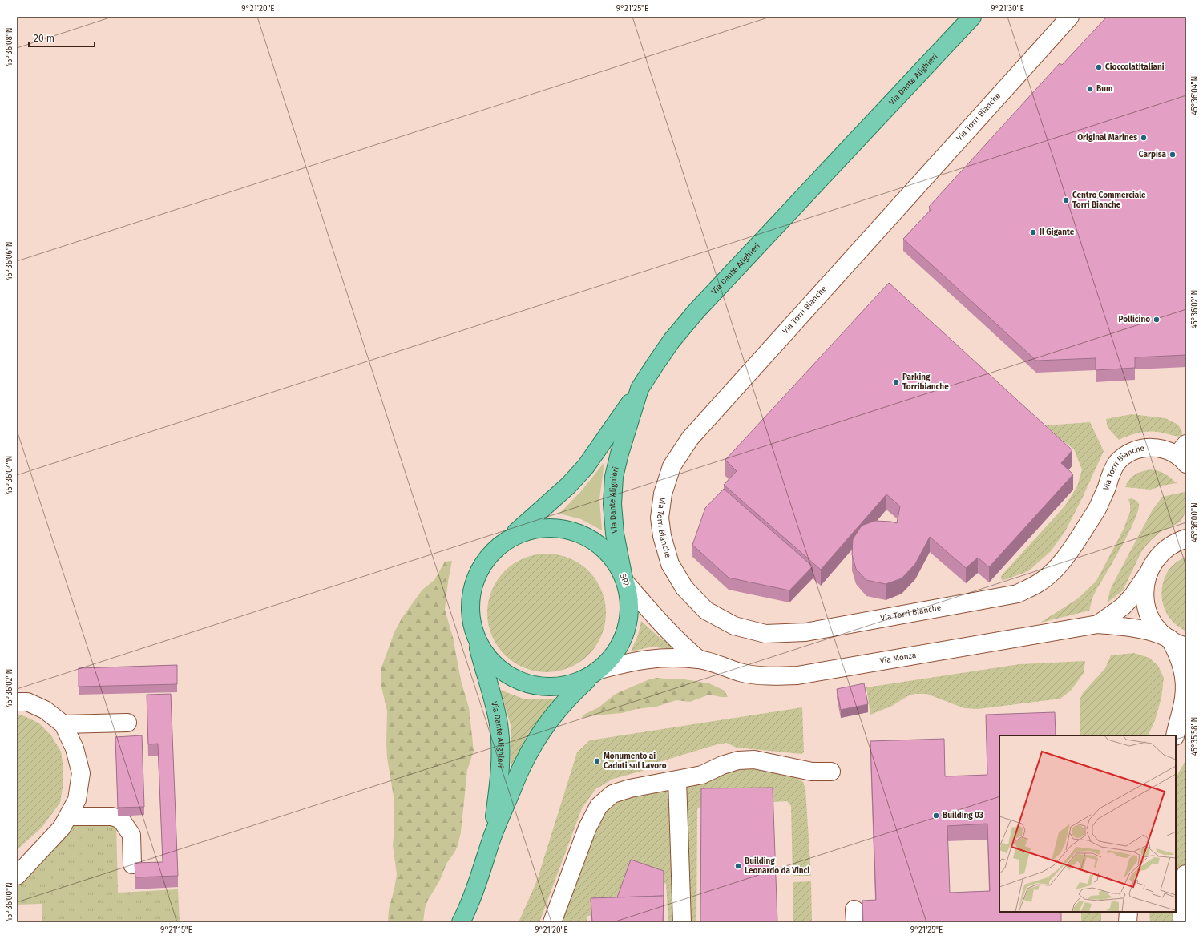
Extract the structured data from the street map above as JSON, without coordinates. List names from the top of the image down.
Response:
{
  "streets": {
    "main road": ["Via Dante Alighieri", "SP2"],
    "street": ["Via Torri Bianche", "Via Monza"]
  },
  "crossings": [
    ["Via Dante Alighieri", "SP2"]
  ],
  "places": [
    "CioccolatItaliani",
    "Bum",
    "Original Marines",
    "Carpisa",
    "Centro Commerciale Torri Bianche",
    "Il Gigante",
    "Pollicino",
    "Parking Torribianche",
    "Monumento ai Caduti sul Lavoro",
    "Building 03",
    "Building Leonardo da Vinci"
  ],
  "scale_bar": "20 m",
  "coordinates": [
    "9°21'20\"E",
    "9°21'25\"E",
    "9°21'30\"E",
    "45°36'08\"N",
    "45°36'04\"N",
    "45°36'06\"N",
    "45°36'02\"N",
    "45°36'00\"N",
    "45°35'58\"N",
    "9°21'15\"E"
  ]
}
